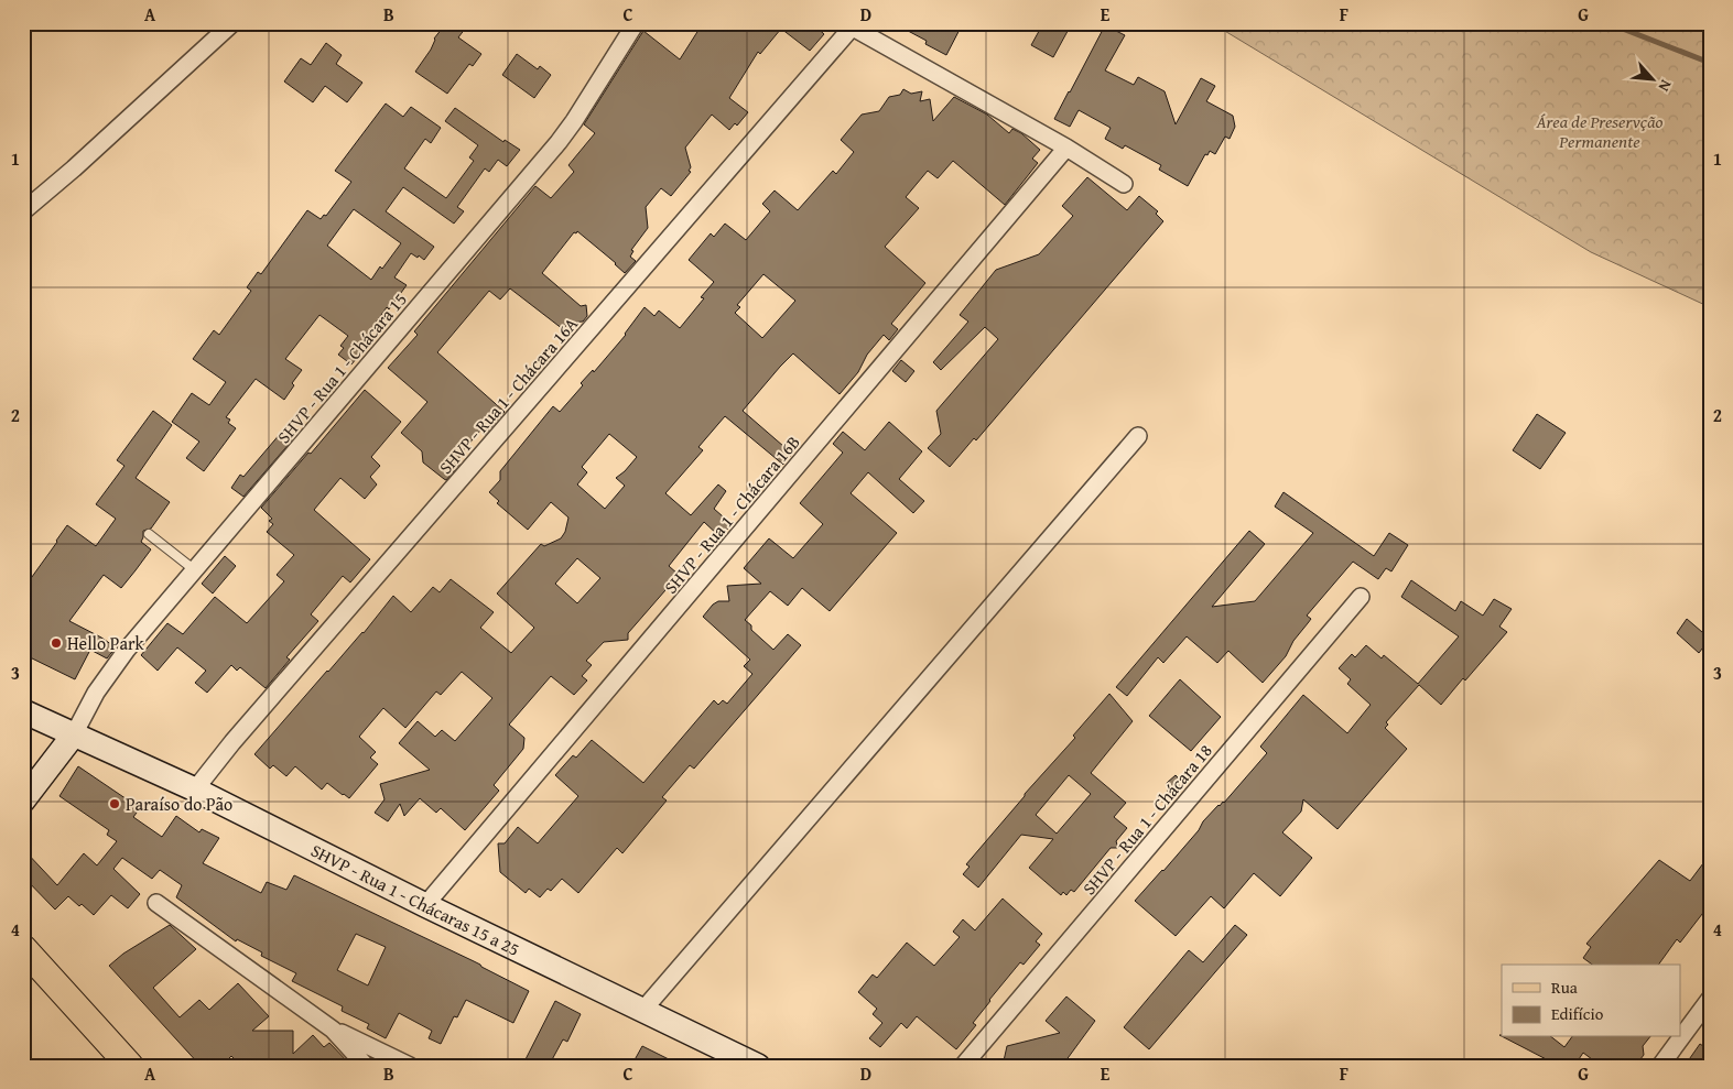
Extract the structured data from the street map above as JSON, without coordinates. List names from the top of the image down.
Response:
{
  "streets": {
    "street": [
      "SHVP - Rua 1 - Chácara 15",
      "SHVP - Rua 1 - Chácara 16A",
      "SHVP - Rua 1 - Chácara 16B",
      "SHVP - Rua 1 - Chácara 18",
      "SHVP - Rua 1 - Chácaras 15 a 25"
    ]
  },
  "crossings": [
    ["SHVP - Rua 1 - Chácara 15", "SHVP - Rua 1 - Chácaras 15 a 25"],
    ["SHVP - Rua 1 - Chácara 16A", "SHVP - Rua 1 - Chácaras 15 a 25"],
    ["SHVP - Rua 1 - Chácara 16B", "SHVP - Rua 1 - Chácaras 15 a 25"]
  ],
  "parks": ["Área de Preservção Permanente"],
  "places": ["Hello Park", "Paraíso do Pão"],
  "legend": ["Rua", "Edifício"],
  "north": "bottom right",
  "grid": {
    "columns": [
      "A",
      "B",
      "C",
      "D",
      "E",
      "F",
      "G"
    ],
    "rows": [
      "1",
      "2",
      "3",
      "4"
    ]
  }
}
